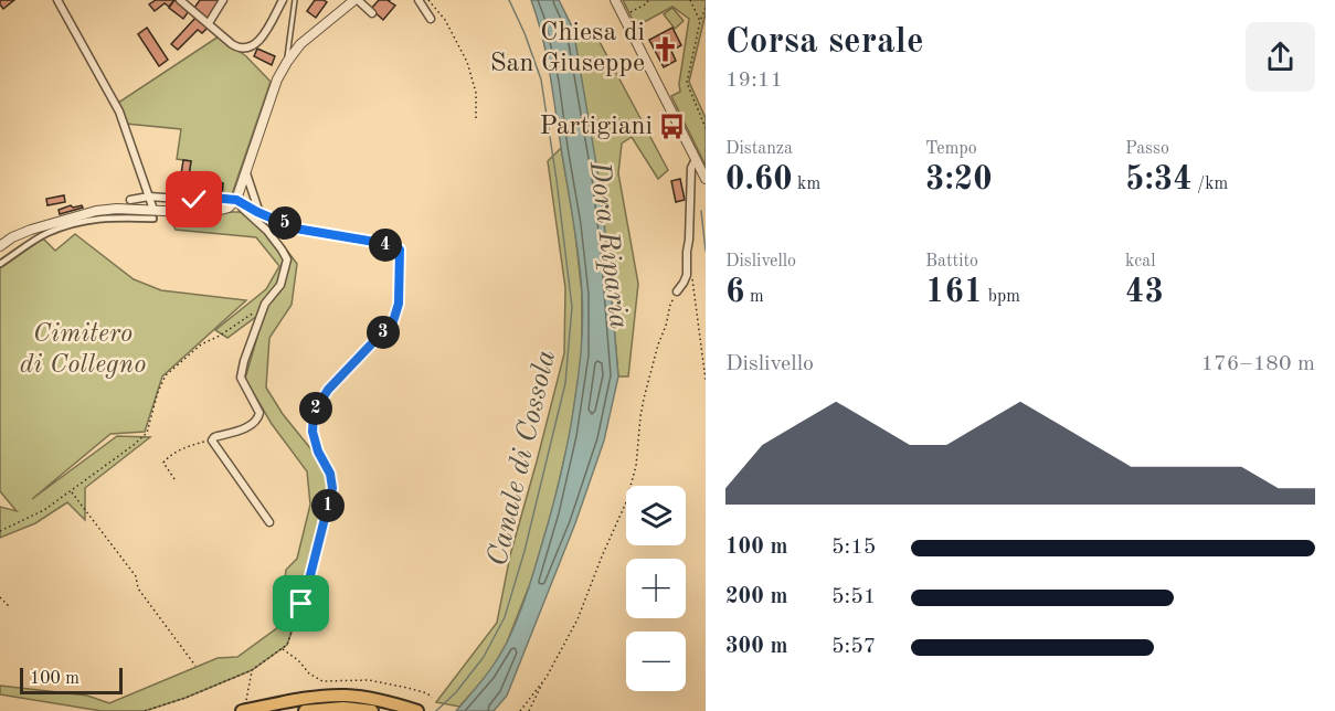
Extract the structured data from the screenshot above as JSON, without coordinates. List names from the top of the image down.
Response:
{
  "water": ["Dora Riparia", "Canale di Cossola"],
  "parks": ["Cimitero di Collegno"],
  "places": {
    "church": ["Chiesa di San Giuseppe"],
    "bus stop": ["Partigiani"]
  },
  "scale_bar": "100 m",
  "page": {
    "heading": ["Corsa serale", "19:11"],
    "stats": [
      ["Distanza", "0.60 km"],
      ["Tempo", "3:20"],
      ["Passo", "5:34 /km"],
      ["Dislivello", "6 m"],
      ["Battito", "161 bpm"],
      ["kcal", "43"]
    ],
    "pins": [
      "5",
      "4",
      "3",
      "2",
      "1"
    ],
    "chart": ["Dislivello", "176–180 m"],
    "map_buttons": ["+", "−"],
    "list": [
      {
        "name": "100 m",
        "note": "5:15"
      },
      {
        "name": "200 m",
        "note": "5:51"
      },
      {
        "name": "300 m",
        "note": "5:57"
      }
    ],
    "scale": "100 m"
  }
}
